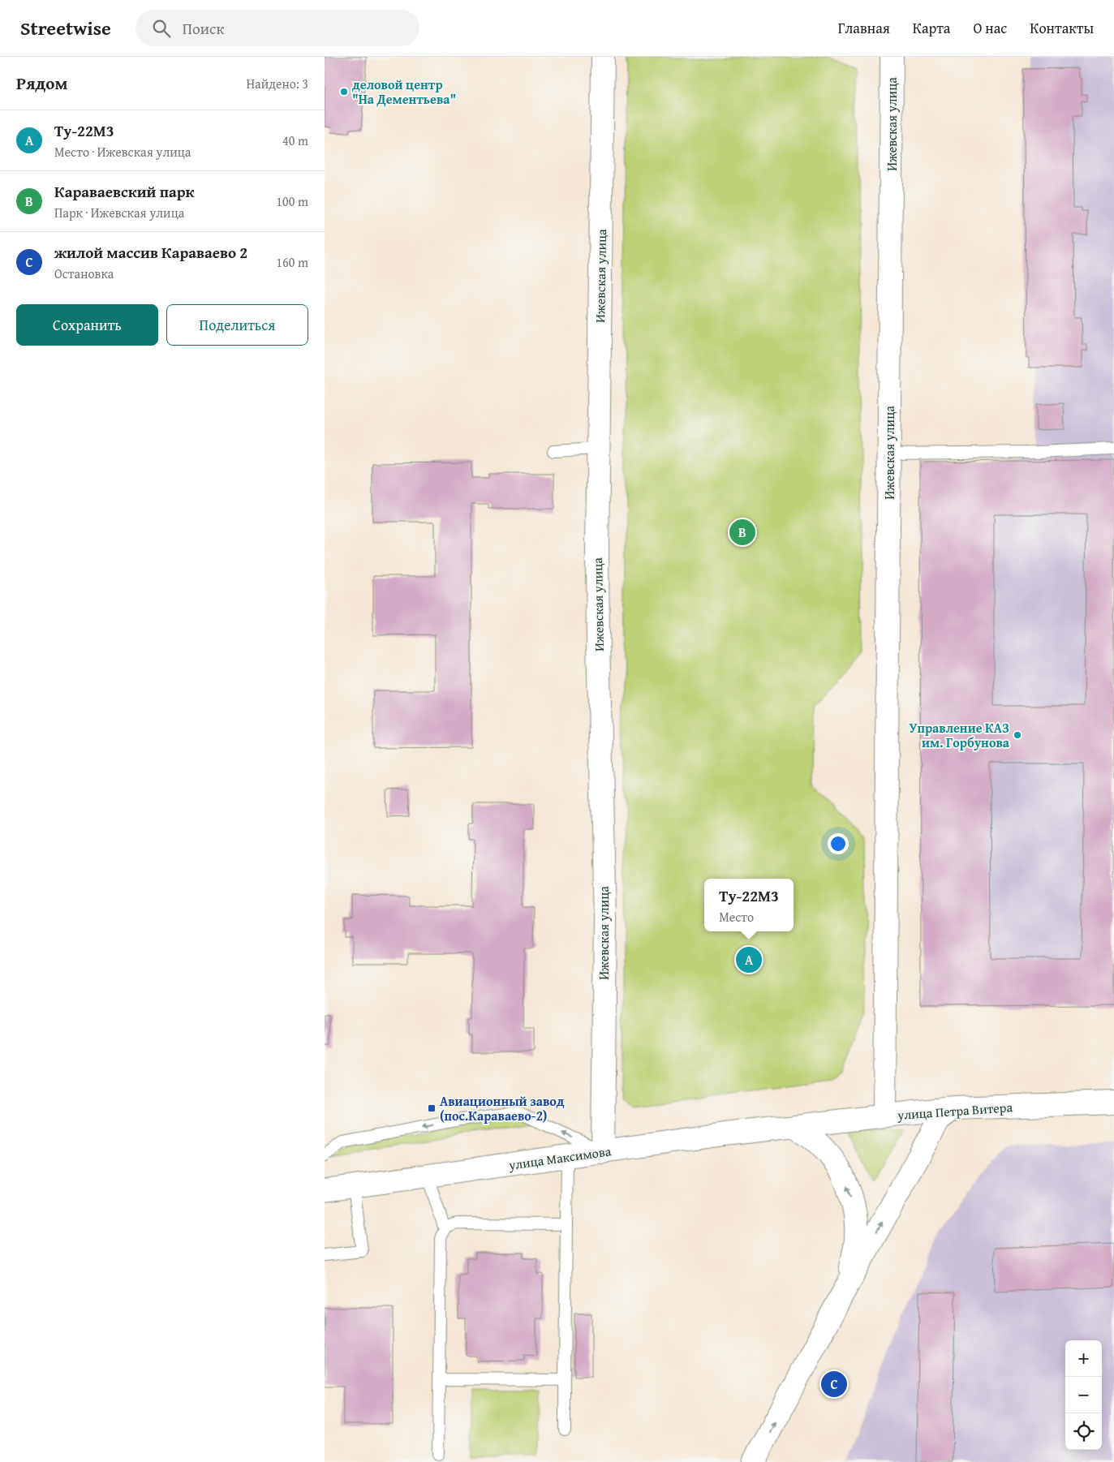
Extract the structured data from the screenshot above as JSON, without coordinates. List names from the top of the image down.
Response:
{
  "streets": {
    "street": ["Ижевская улица", "улица Петра Витера", "улица Максимова"]
  },
  "crossings": [
    ["Ижевская улица", "улица Петра Витера"],
    ["Ижевская улица", "улица Максимова"],
    ["улица Петра Витера", "улица Максимова"]
  ],
  "places": {
    "other": ["деловой центр \"На Дементьева\"", "Управление КАЗ им. Горбунова"],
    "transit": ["Авиационный завод (пос.Караваево-2)"]
  },
  "page": {
    "header": "Streetwise",
    "search": "Поиск",
    "nav": [
      "Главная",
      "Карта",
      "О нас",
      "Контакты"
    ],
    "heading": ["Рядом", "Найдено: 3"],
    "list": [
      {
        "mark": "A",
        "name": "Ту-22М3",
        "note": "Место · Ижевская улица",
        "value": "40 m"
      },
      {
        "mark": "B",
        "name": "Караваевский парк",
        "note": "Парк · Ижевская улица",
        "value": "100 m"
      },
      {
        "mark": "C",
        "name": "жилой массив Караваево 2",
        "note": "Остановка",
        "value": "160 m"
      }
    ],
    "buttons": ["Сохранить", "Поделиться"],
    "pins": ["B", "A", "C"],
    "popup": ["Ту-22М3", "Место"],
    "map_buttons": ["+", "−"]
  }
}
